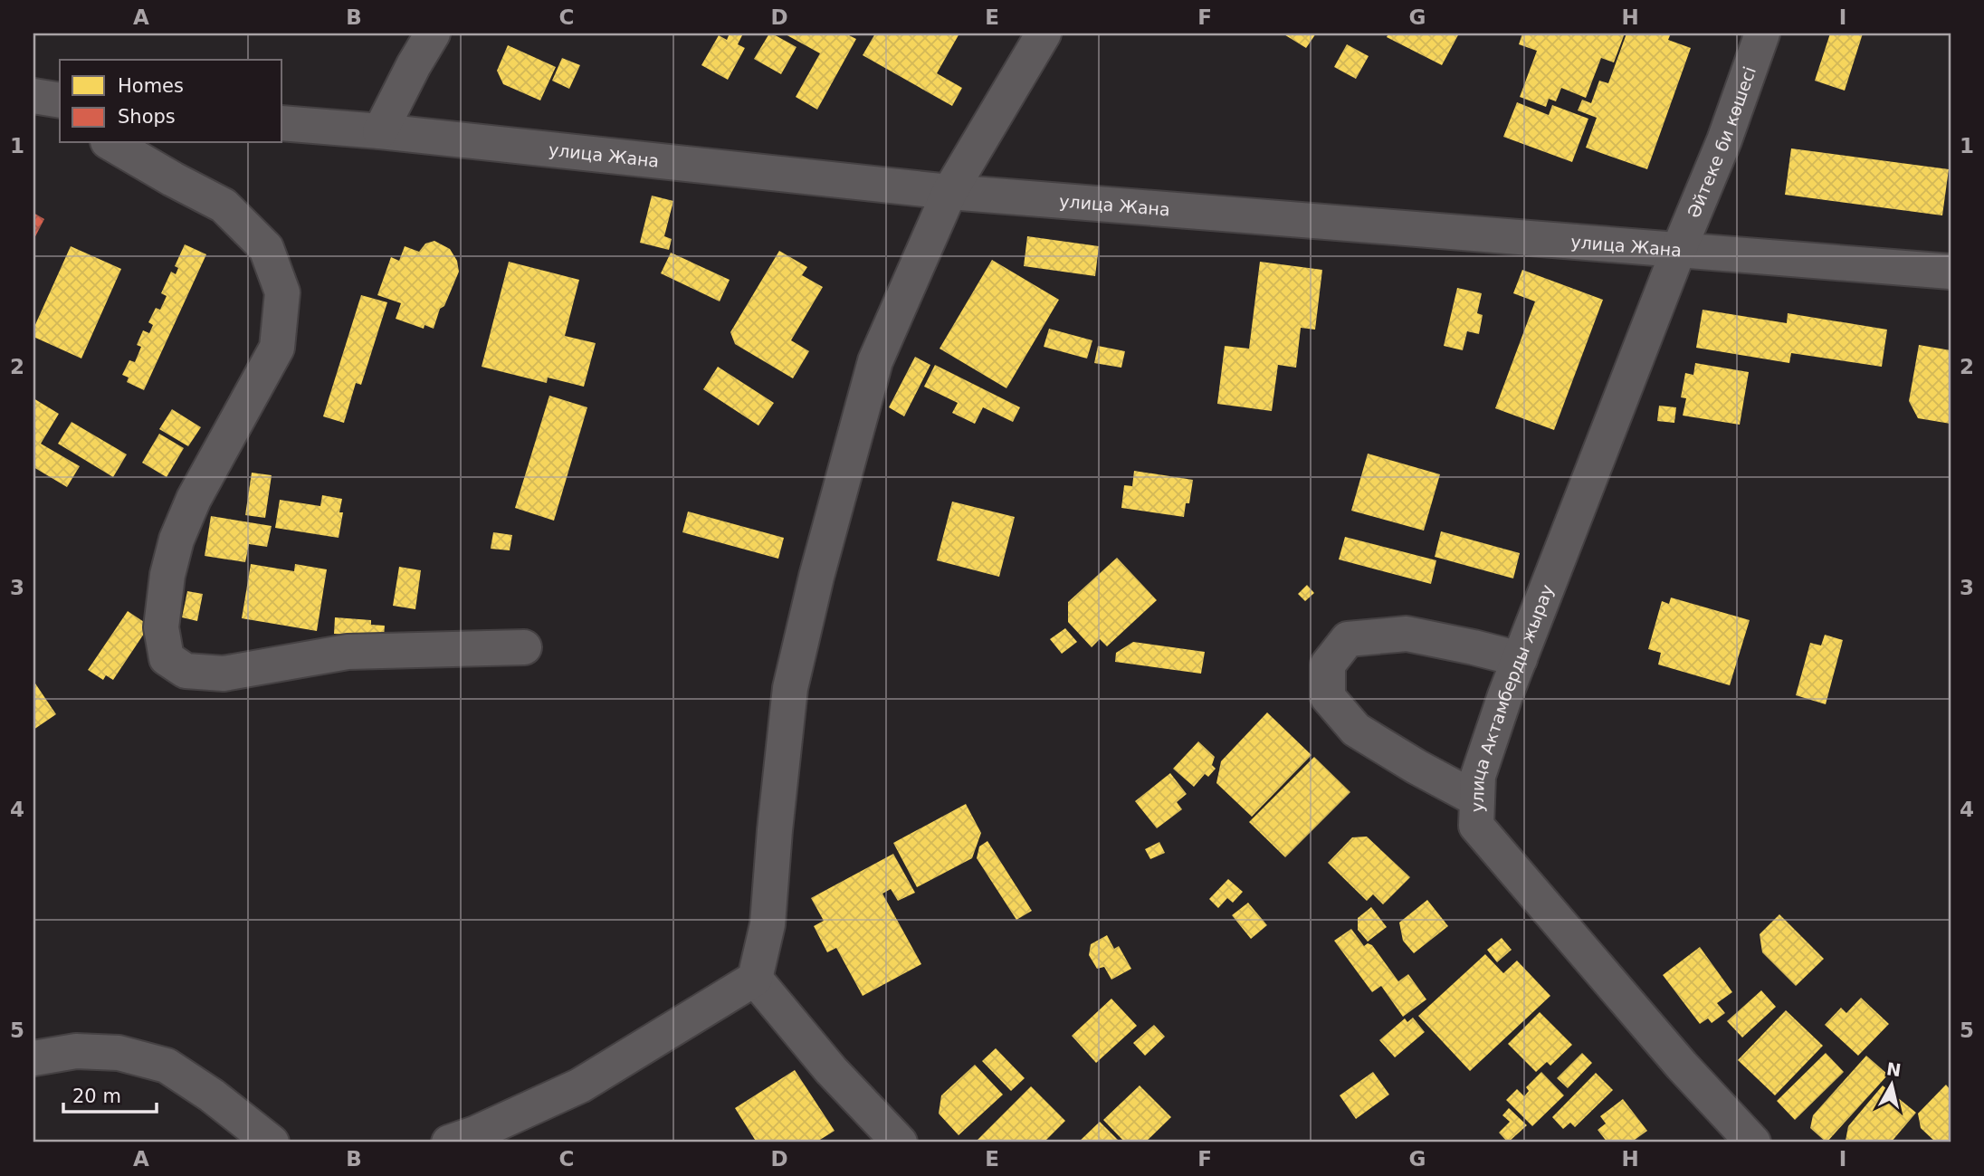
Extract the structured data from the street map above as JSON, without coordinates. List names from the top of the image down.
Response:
{
  "streets": {
    "street": ["Әйтеке би көшесі", "улица Жана", "улица Актамберды жырау"]
  },
  "crossings": [
    ["Әйтеке би көшесі", "улица Жана"],
    ["Әйтеке би көшесі", "улица Актамберды жырау"],
    ["улица Жана", "улица Актамберды жырау"]
  ],
  "legend": ["Homes", "Shops"],
  "scale_bar": "20 m",
  "north": "top",
  "grid": {
    "columns": [
      "A",
      "B",
      "C",
      "D",
      "E",
      "F",
      "G",
      "H",
      "I"
    ],
    "rows": [
      "1",
      "2",
      "3",
      "4",
      "5"
    ]
  }
}
